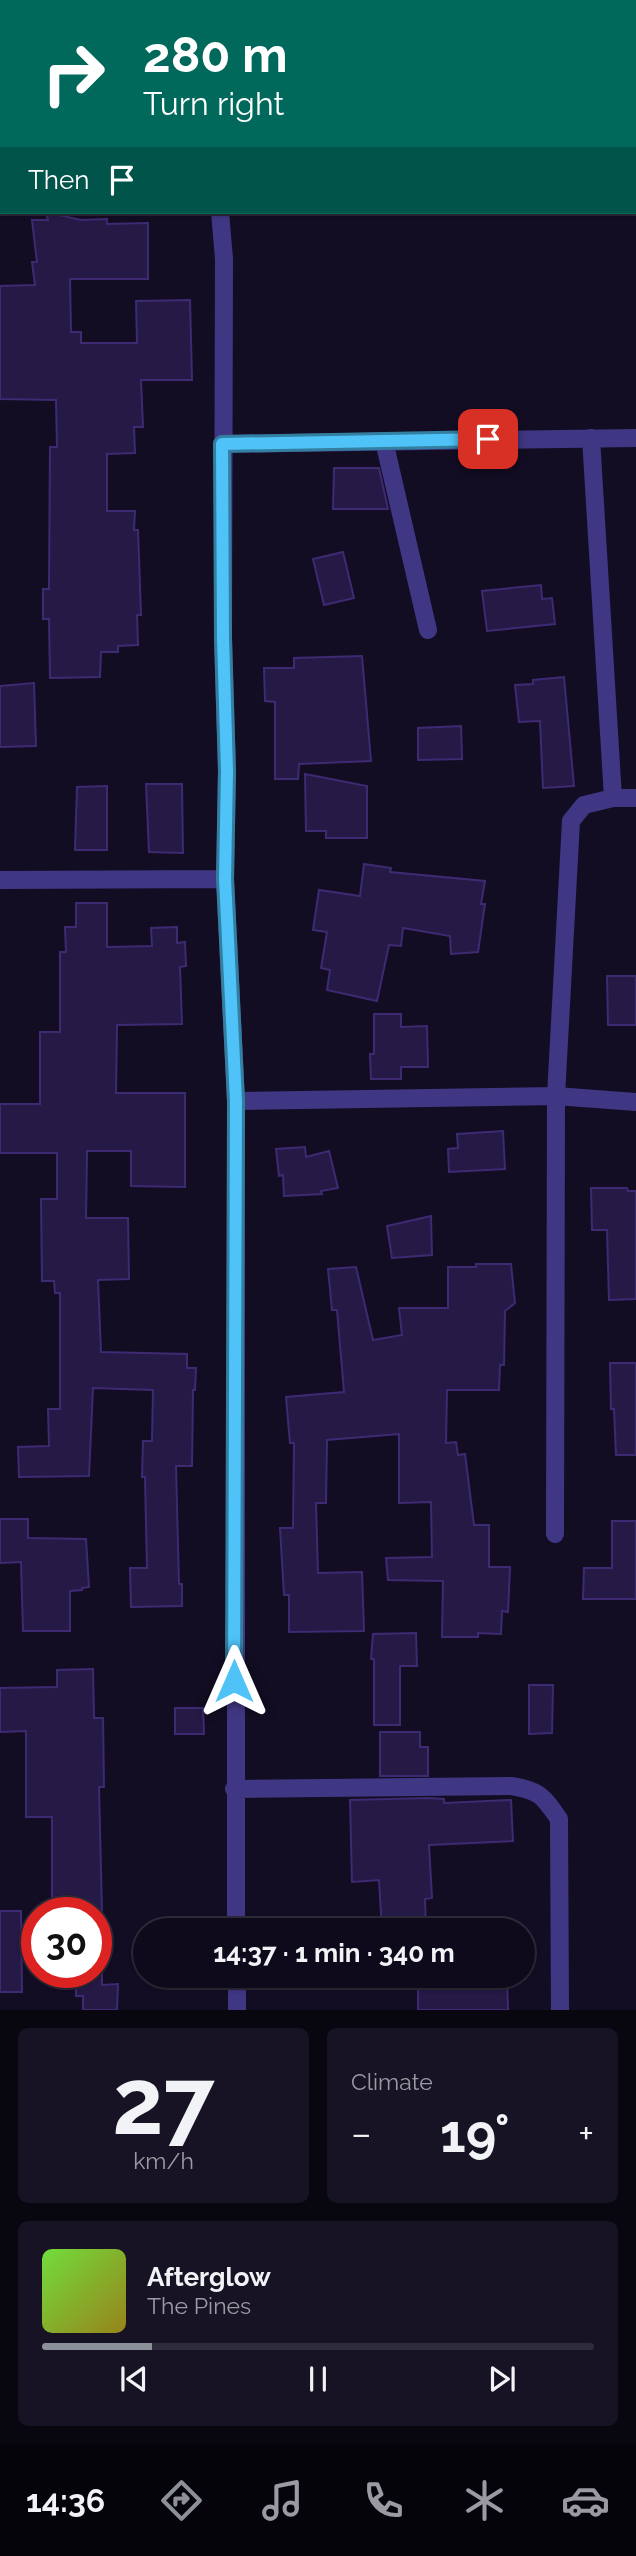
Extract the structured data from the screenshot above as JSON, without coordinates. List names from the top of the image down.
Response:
{
  "page": {
    "turn": ["280 m", "Turn right"],
    "then": "Then",
    "limit": "30",
    "trip": "14:37 · 1 min · 340 m",
    "tile": [
      ["27", "km/h"],
      "Climate"
    ],
    "heat": ["−", "19°", "+"],
    "song": ["Afterglow", "The Pines"],
    "tabs": "14:36"
  }
}
